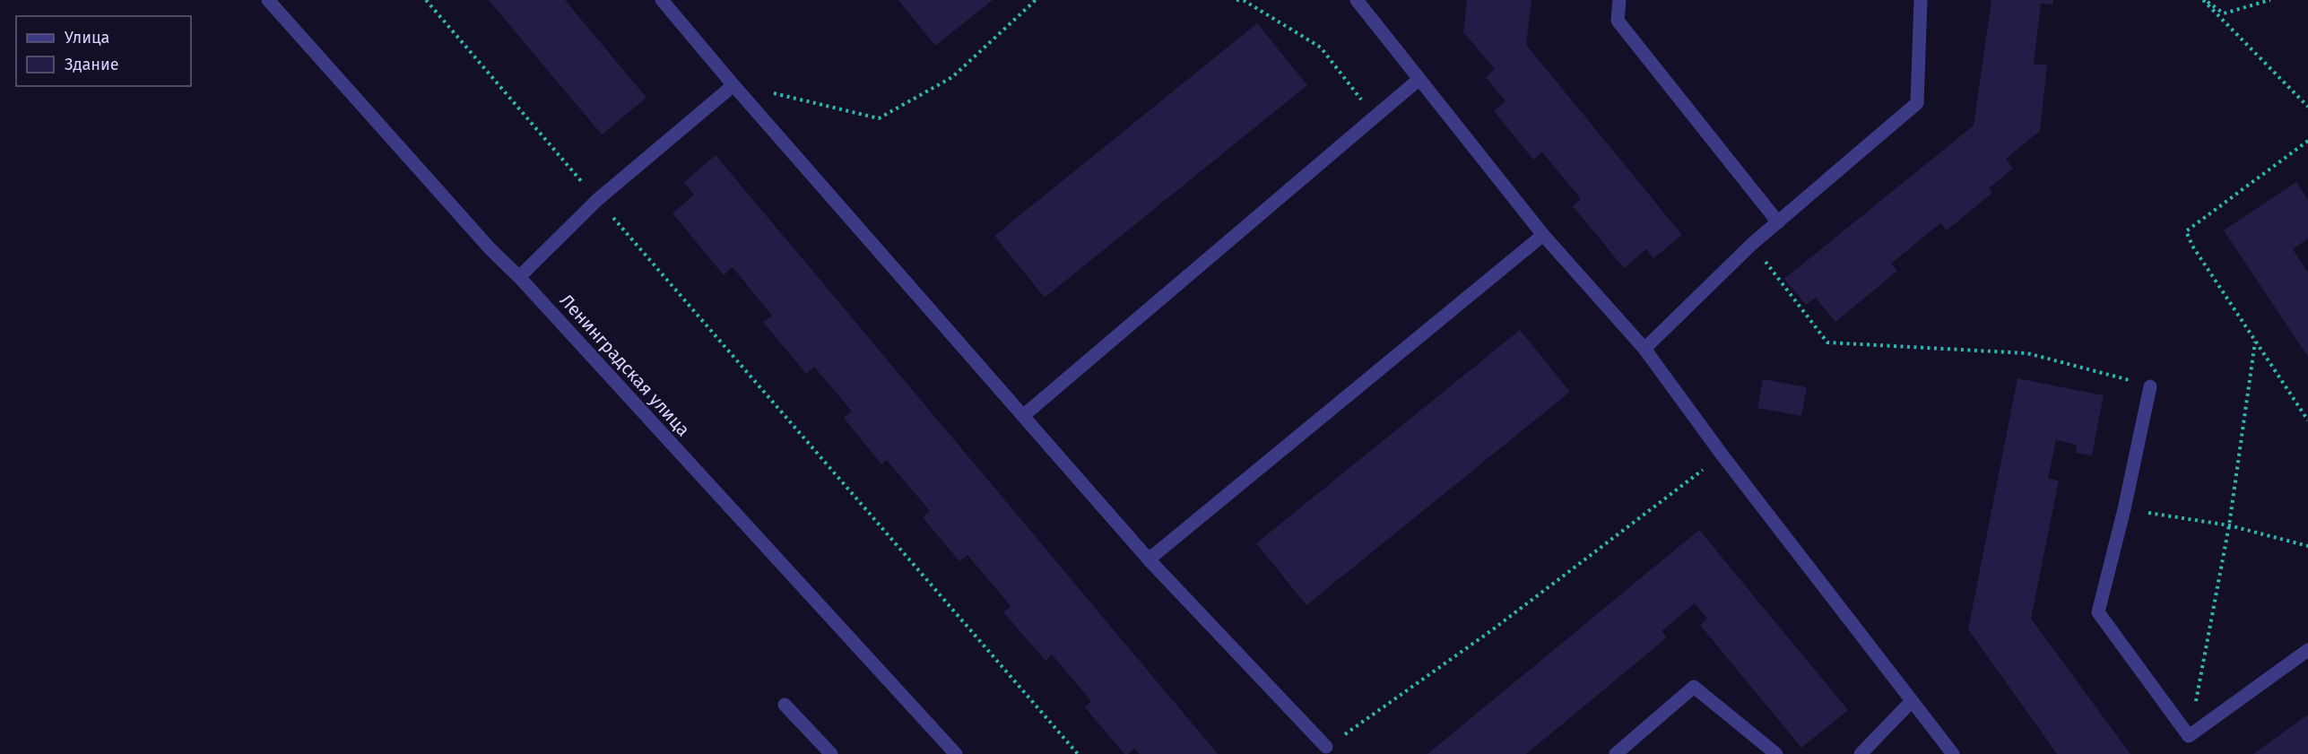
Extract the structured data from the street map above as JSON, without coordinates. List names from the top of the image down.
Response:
{
  "streets": {
    "street": ["Ленинградская улица"]
  },
  "legend": ["Улица", "Здание"]
}
